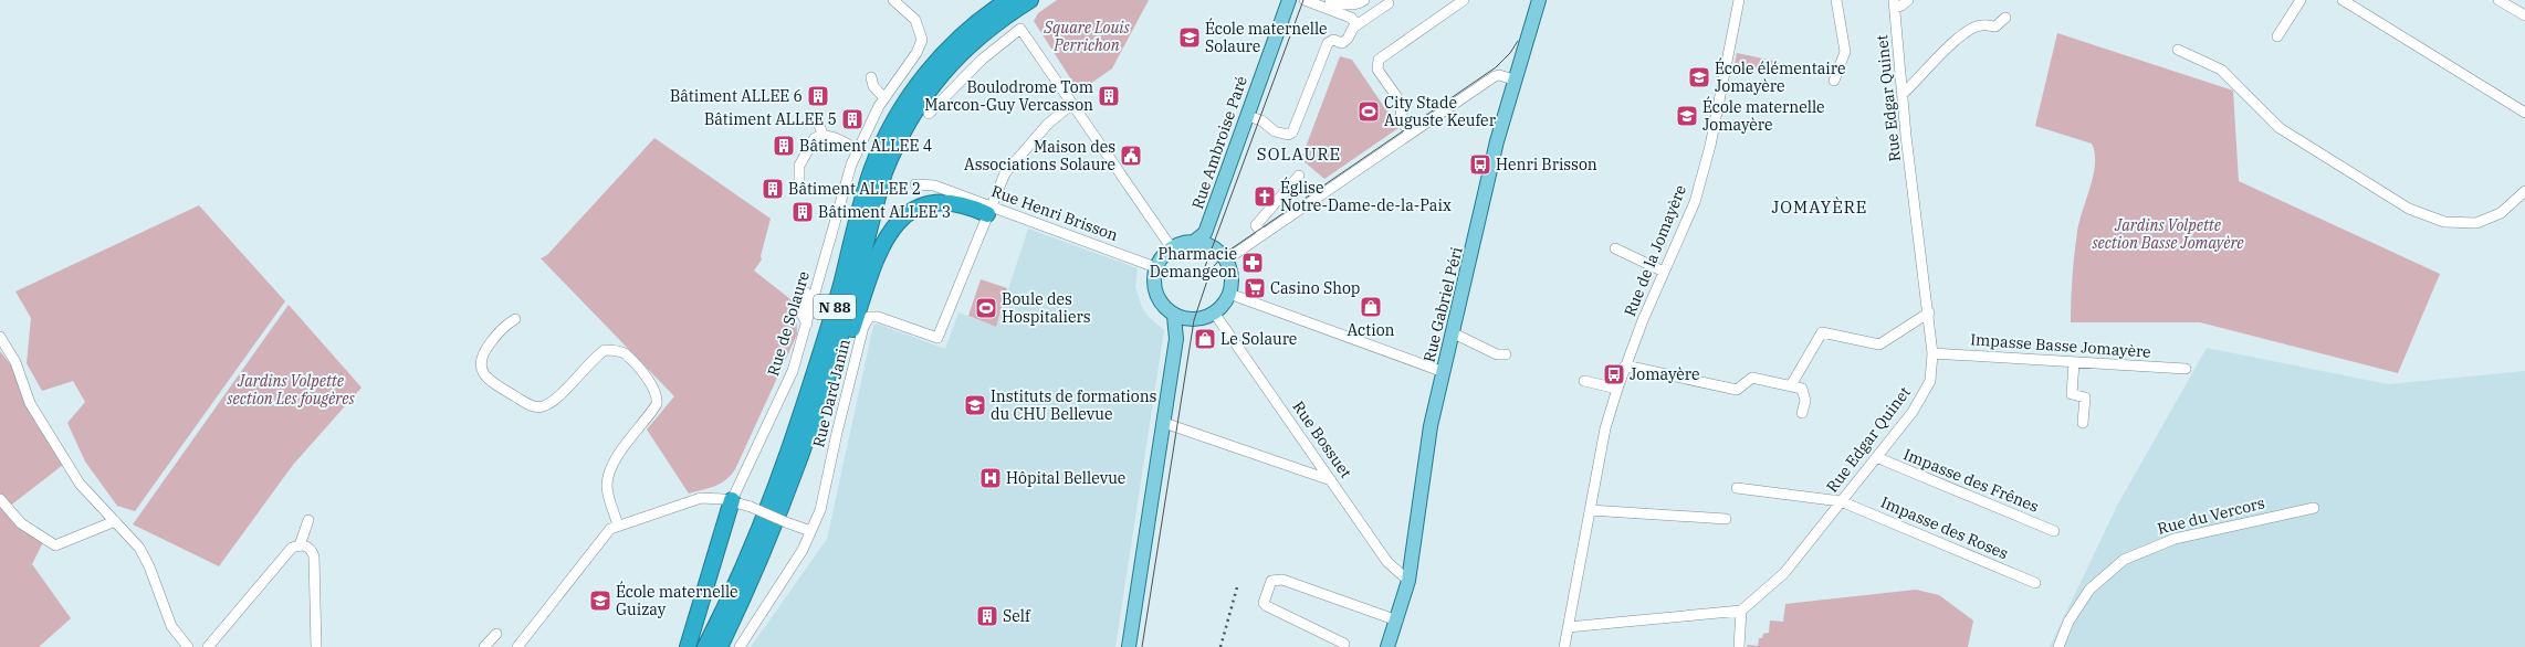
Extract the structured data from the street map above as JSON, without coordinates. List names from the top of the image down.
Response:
{
  "streets": {
    "highway": ["N 88"],
    "main road": ["Rue Ambroise Paré", "Rue Gabriel Péri"],
    "street": [
      "Rue Edgar Quinet",
      "Rue Henri Brisson",
      "Rue de la Jomayère",
      "Rue de Solaure",
      "Impasse Basse Jomayère",
      "Rue Dard Janin",
      "Rue Bossuet",
      "Impasse des Frênes",
      "Rue du Vercors",
      "Impasse des Roses"
    ]
  },
  "crossings": [
    ["Rue Edgar Quinet", "Impasse Basse Jomayère"],
    ["Rue Edgar Quinet", "Impasse des Frênes"],
    ["Rue Edgar Quinet", "Impasse des Roses"],
    ["Rue Ambroise Paré", "Rue Henri Brisson"],
    ["Rue Ambroise Paré", "Rue Bossuet"],
    ["Rue Henri Brisson", "N 88"],
    ["Rue Henri Brisson", "Rue Dard Janin"],
    ["Rue Henri Brisson", "Rue Bossuet"],
    ["Rue Gabriel Péri", "Rue Bossuet"],
    ["N 88", "Rue Dard Janin"]
  ],
  "districts": ["SOLAURE", "JOMAYÈRE"],
  "parks": ["Square Louis Perrichon", "Jardins Volpette section Basse Jomayère", "Jardins Volpette section Les fougères"],
  "places": {
    "school or university": [
      "École maternelle Solaure",
      "École élémentaire Jomayère",
      "École maternelle Jomayère",
      "Instituts de formations du CHU Bellevue",
      "École maternelle Guizay"
    ],
    "building": [
      "Bâtiment ALLEE 6",
      "Boulodrome Tom Marcon-Guy Vercasson",
      "Bâtiment ALLEE 5",
      "Bâtiment ALLEE 4",
      "Bâtiment ALLEE 2",
      "Bâtiment ALLEE 3",
      "Self"
    ],
    "sports": ["City Stade Auguste Keufer", "Boule des Hospitaliers"],
    "public building": ["Maison des Associations Solaure"],
    "bus stop": ["Henri Brisson", "Jomayère"],
    "church": ["Église Notre-Dame-de-la-Paix"],
    "pharmacy": ["Pharmacie Demangeon"],
    "supermarket": ["Casino Shop"],
    "shop": ["Action", "Le Solaure"],
    "hospital": ["Hôpital Bellevue"]
  }
}
